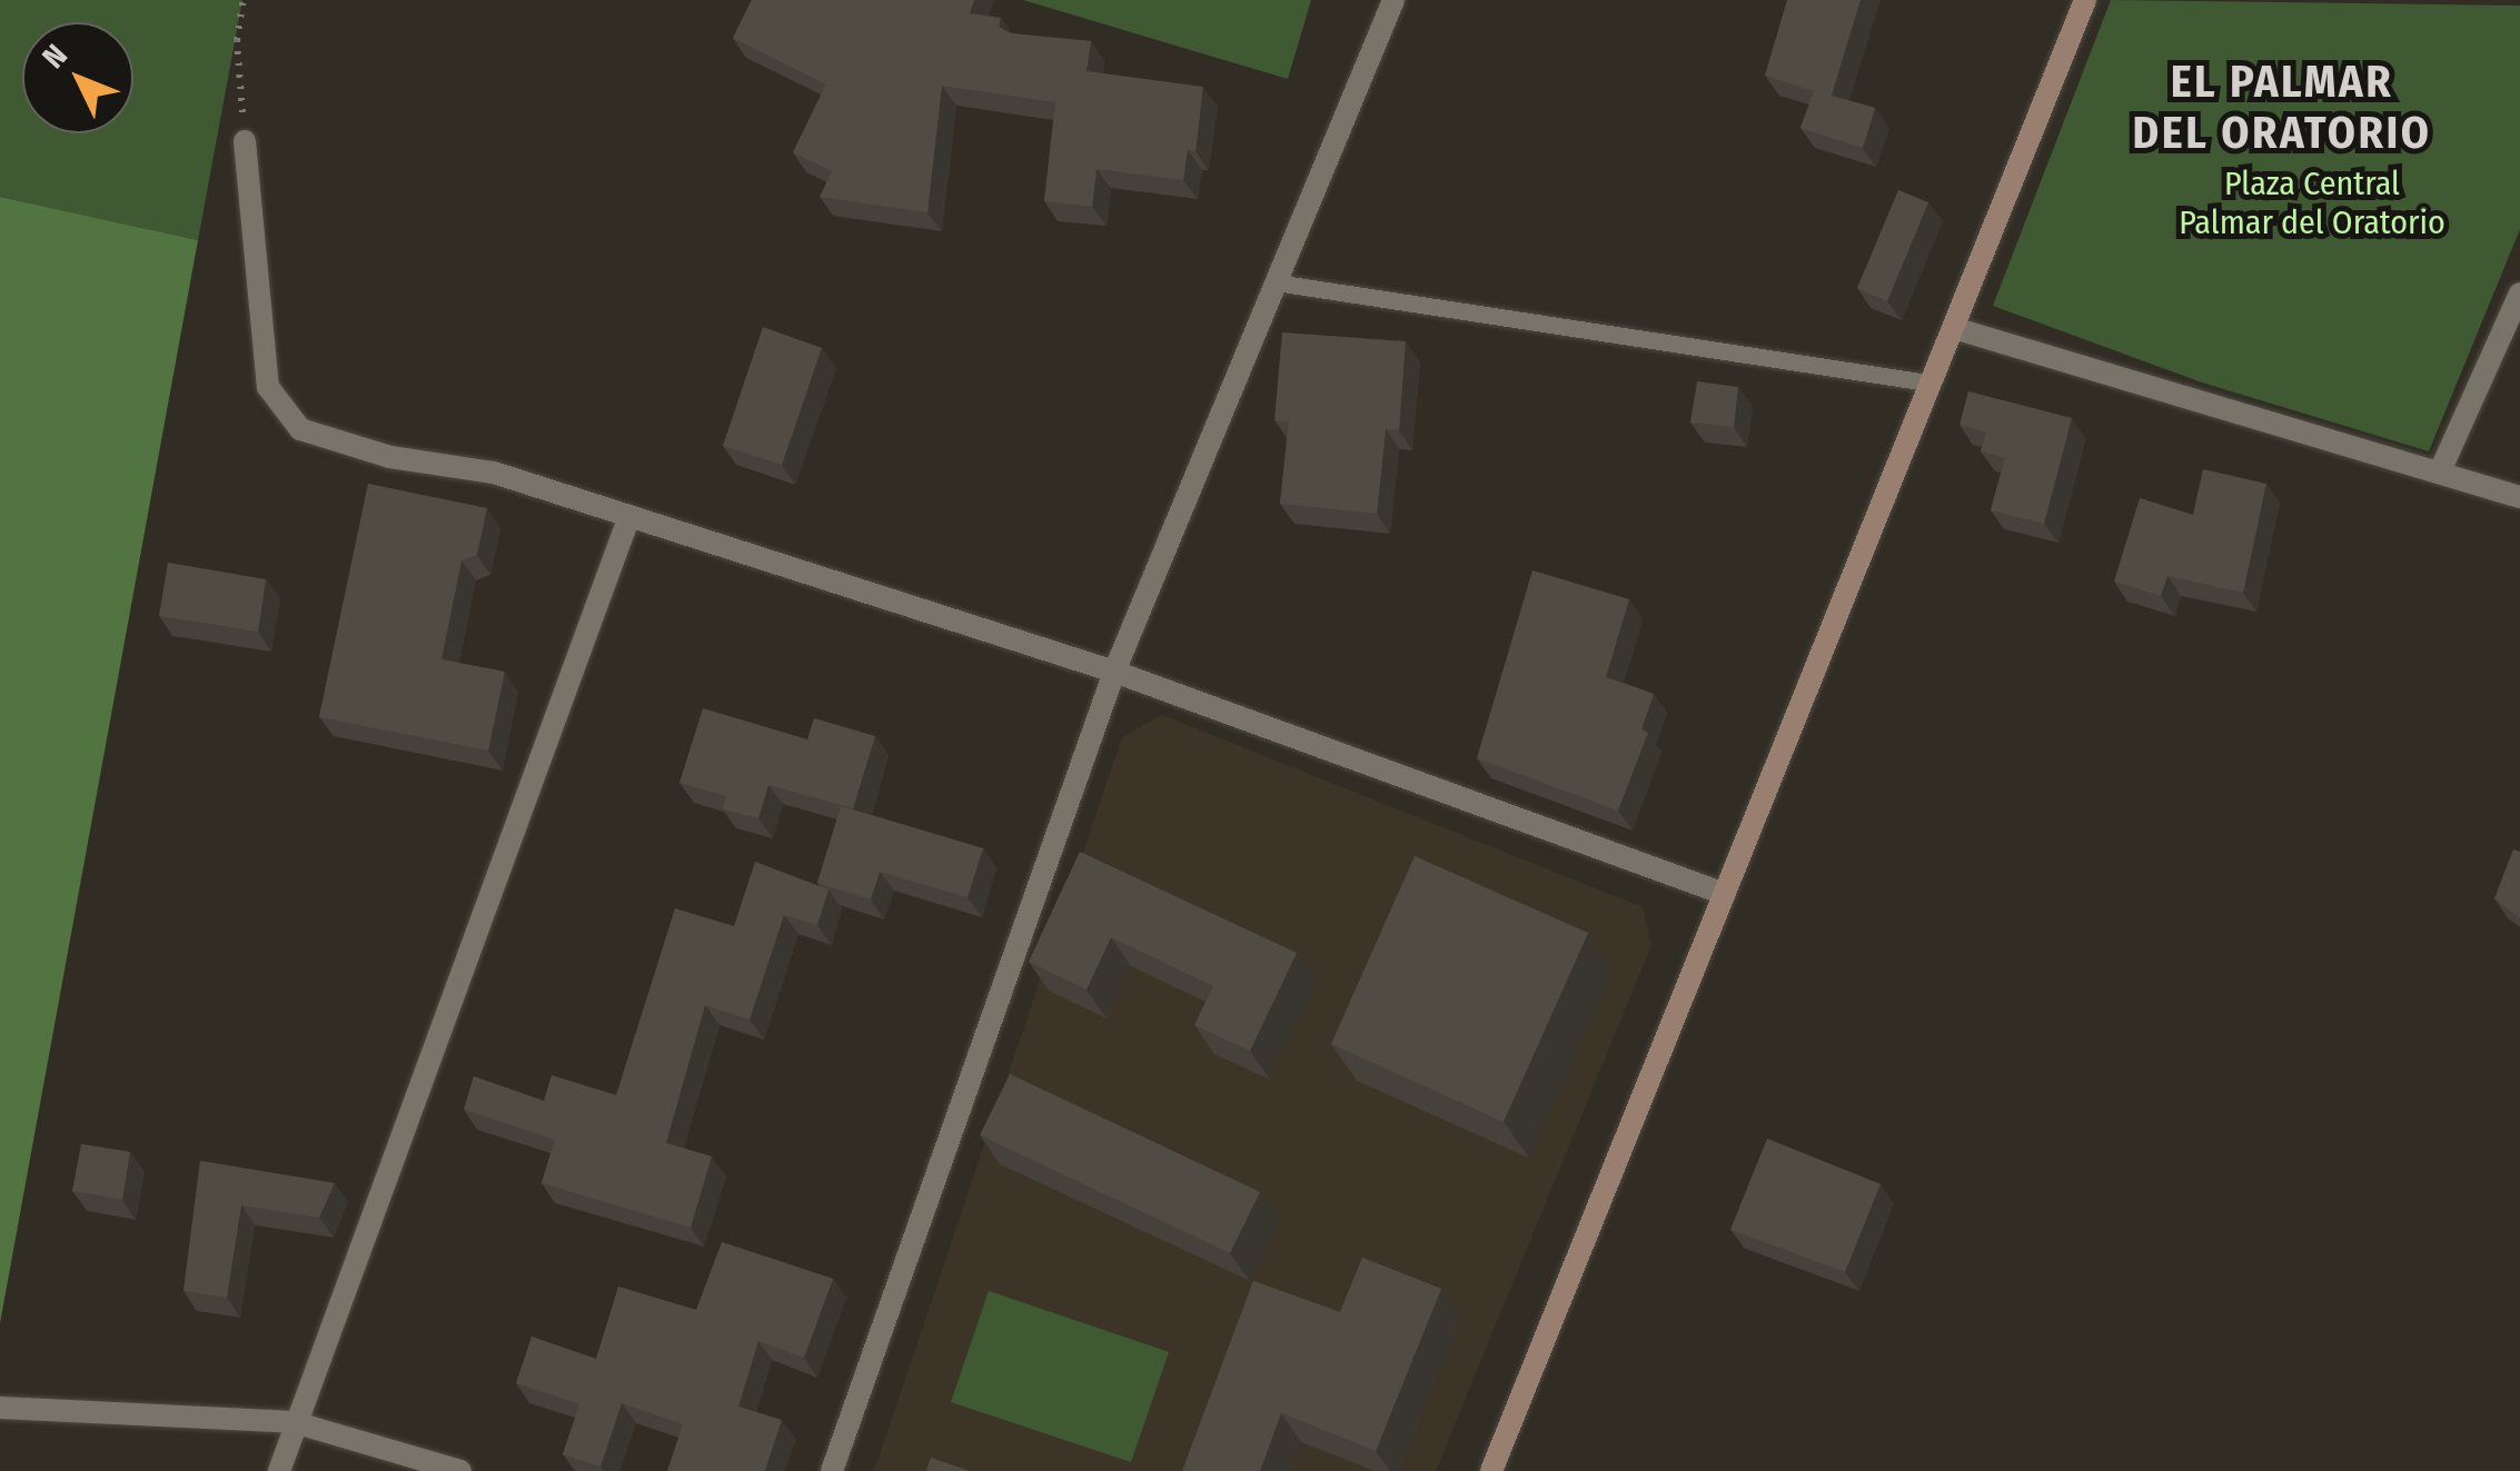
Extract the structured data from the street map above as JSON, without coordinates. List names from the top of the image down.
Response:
{
  "districts": ["EL PALMAR DEL ORATORIO"],
  "parks": ["Plaza Central Palmar del Oratorio"],
  "north": "top left"
}
